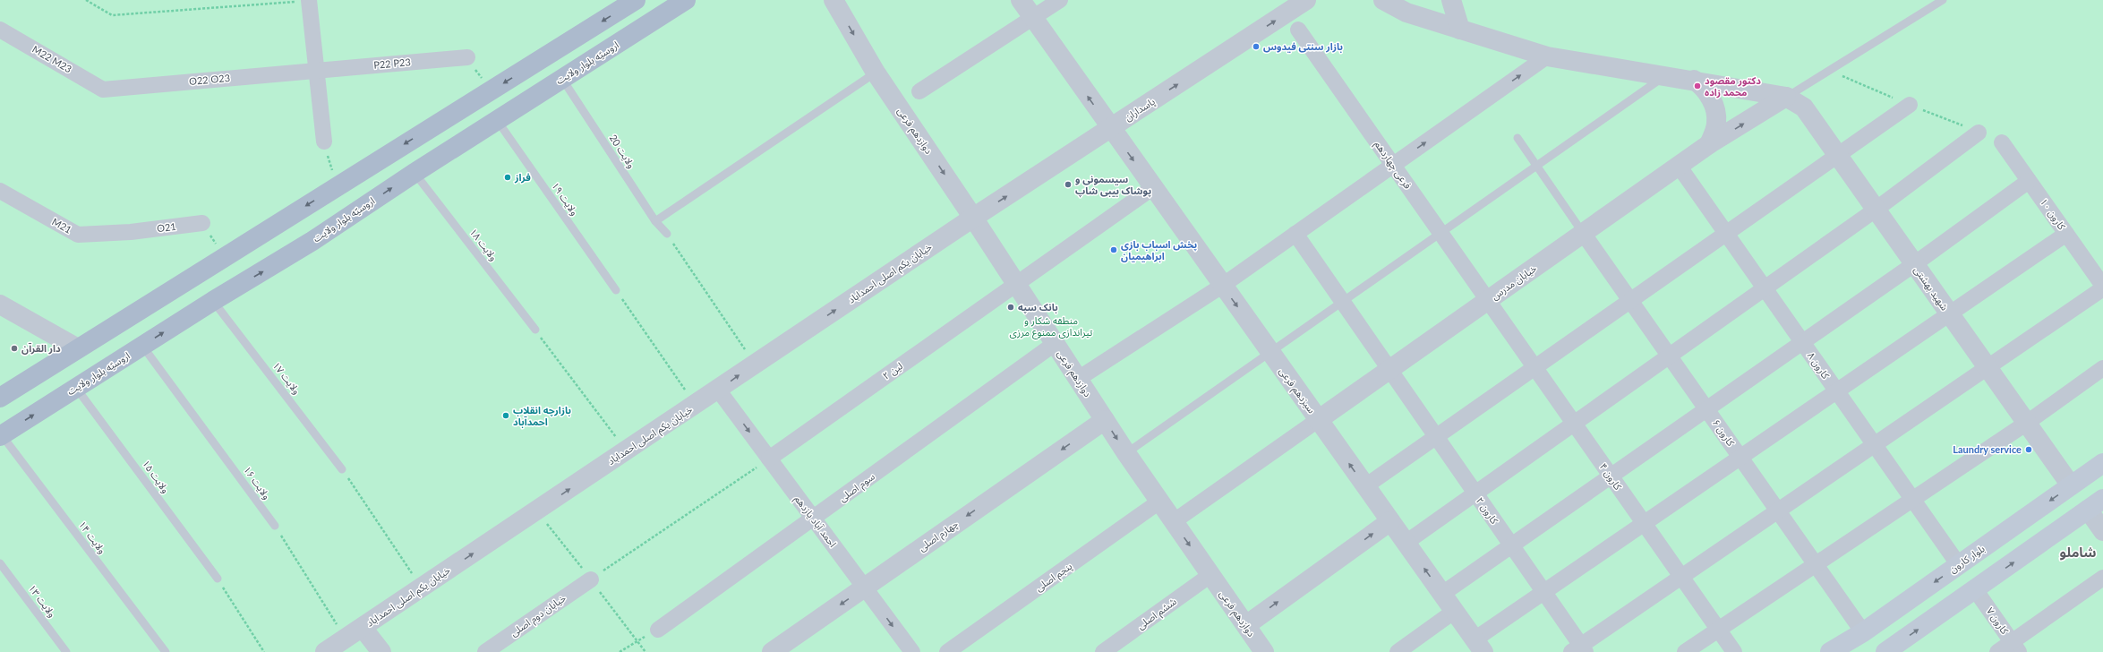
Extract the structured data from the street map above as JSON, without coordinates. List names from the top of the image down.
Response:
{
  "streets": {
    "main road": ["اروسیّه بلوار ولایت", "بلوار کارون"],
    "street": [
      "M22 M23",
      "P22 P23",
      "O22 O23",
      "پاسداران",
      "دوازدهم فرعی",
      "فرعی چهاردهم",
      "کارون ۱۰",
      "M21",
      "O21",
      "خیابان یکم اصلی احمداباد",
      "خیابان مدرس",
      "شهید بهشتی",
      "کارون ۸",
      "لین ۲",
      "سیزدهم فرعی",
      "کارون ۶",
      "کارون ۴",
      "سوم اصلی",
      "کارون ۲",
      "احمد آباد یازدهم",
      "چهارم اصلی",
      "پنجم اصلی",
      "ششم اصلی",
      "خیابان دوم اصلی",
      "کارون ۷"
    ],
    "lane": [
      "ولایت 20",
      "ولایت ۱۹",
      "ولایت ۱۸",
      "ولایت ۱۷",
      "ولایت ۱۵",
      "ولایت ۱۶",
      "ولایت ۱۴",
      "ولایت ۱۳"
    ]
  },
  "crossings": [
    ["M22 M23", "O22 O23"],
    ["اروسیّه بلوار ولایت", "ولایت 20"],
    ["اروسیّه بلوار ولایت", "ولایت ۱۹"],
    ["اروسیّه بلوار ولایت", "ولایت ۱۸"],
    ["اروسیّه بلوار ولایت", "ولایت ۱۷"],
    ["اروسیّه بلوار ولایت", "ولایت ۱۵"],
    ["اروسیّه بلوار ولایت", "ولایت ۱۶"],
    ["اروسیّه بلوار ولایت", "ولایت ۱۴"],
    ["P22 P23", "O22 O23"],
    ["پاسداران", "دوازدهم فرعی"],
    ["پاسداران", "خیابان یکم اصلی احمداباد"],
    ["پاسداران", "سیزدهم فرعی"],
    ["دوازدهم فرعی", "خیابان یکم اصلی احمداباد"],
    ["دوازدهم فرعی", "لین ۲"],
    ["دوازدهم فرعی", "سوم اصلی"],
    ["دوازدهم فرعی", "چهارم اصلی"],
    ["دوازدهم فرعی", "پنجم اصلی"],
    ["دوازدهم فرعی", "ششم اصلی"],
    ["فرعی چهاردهم", "خیابان مدرس"],
    ["فرعی چهاردهم", "کارون ۴"],
    ["M21", "O21"],
    ["خیابان یکم اصلی احمداباد", "احمد آباد یازدهم"],
    ["خیابان مدرس", "شهید بهشتی"],
    ["خیابان مدرس", "کارون ۸"],
    ["خیابان مدرس", "سیزدهم فرعی"],
    ["خیابان مدرس", "کارون ۶"],
    ["خیابان مدرس", "کارون ۴"],
    ["خیابان مدرس", "کارون ۲"],
    ["شهید بهشتی", "بلوار کارون"],
    ["کارون ۸", "بلوار کارون"],
    ["لین ۲", "سیزدهم فرعی"],
    ["لین ۲", "احمد آباد یازدهم"],
    ["کارون ۶", "بلوار کارون"],
    ["سوم اصلی", "احمد آباد یازدهم"],
    ["احمد آباد یازدهم", "چهارم اصلی"]
  ],
  "one_way": [
    "دوازدهم فرعی",
    "خیابان یکم اصلی احمداباد",
    "احمد آباد یازدهم",
    "چهارم اصلی"
  ],
  "districts": ["شاملو"],
  "parks": ["منطقه شکار و تیراندازی ممنوع مرزی"],
  "places": [
    "بازار سنتی فیدوس",
    "دكتور مقصود محمد زاده",
    "فراز",
    "سیسمونی و پوشاک بیبی شاپ",
    "پخش اسباب بازی ابراهیمیان",
    "بانک سپه",
    "دار القرآن",
    "بازارچه انقلاب احمدآباد",
    "Laundry service"
  ]
}
